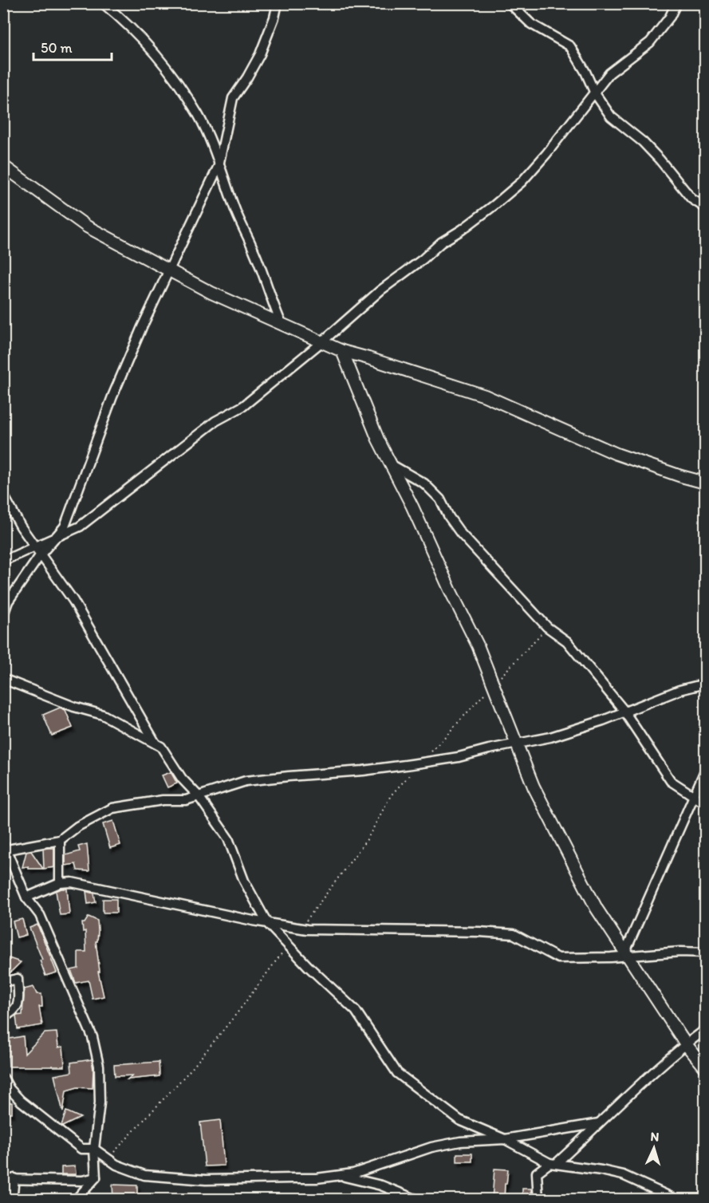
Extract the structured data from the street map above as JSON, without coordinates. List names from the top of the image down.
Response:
{
  "scale_bar": "50 m",
  "north": "top"
}
